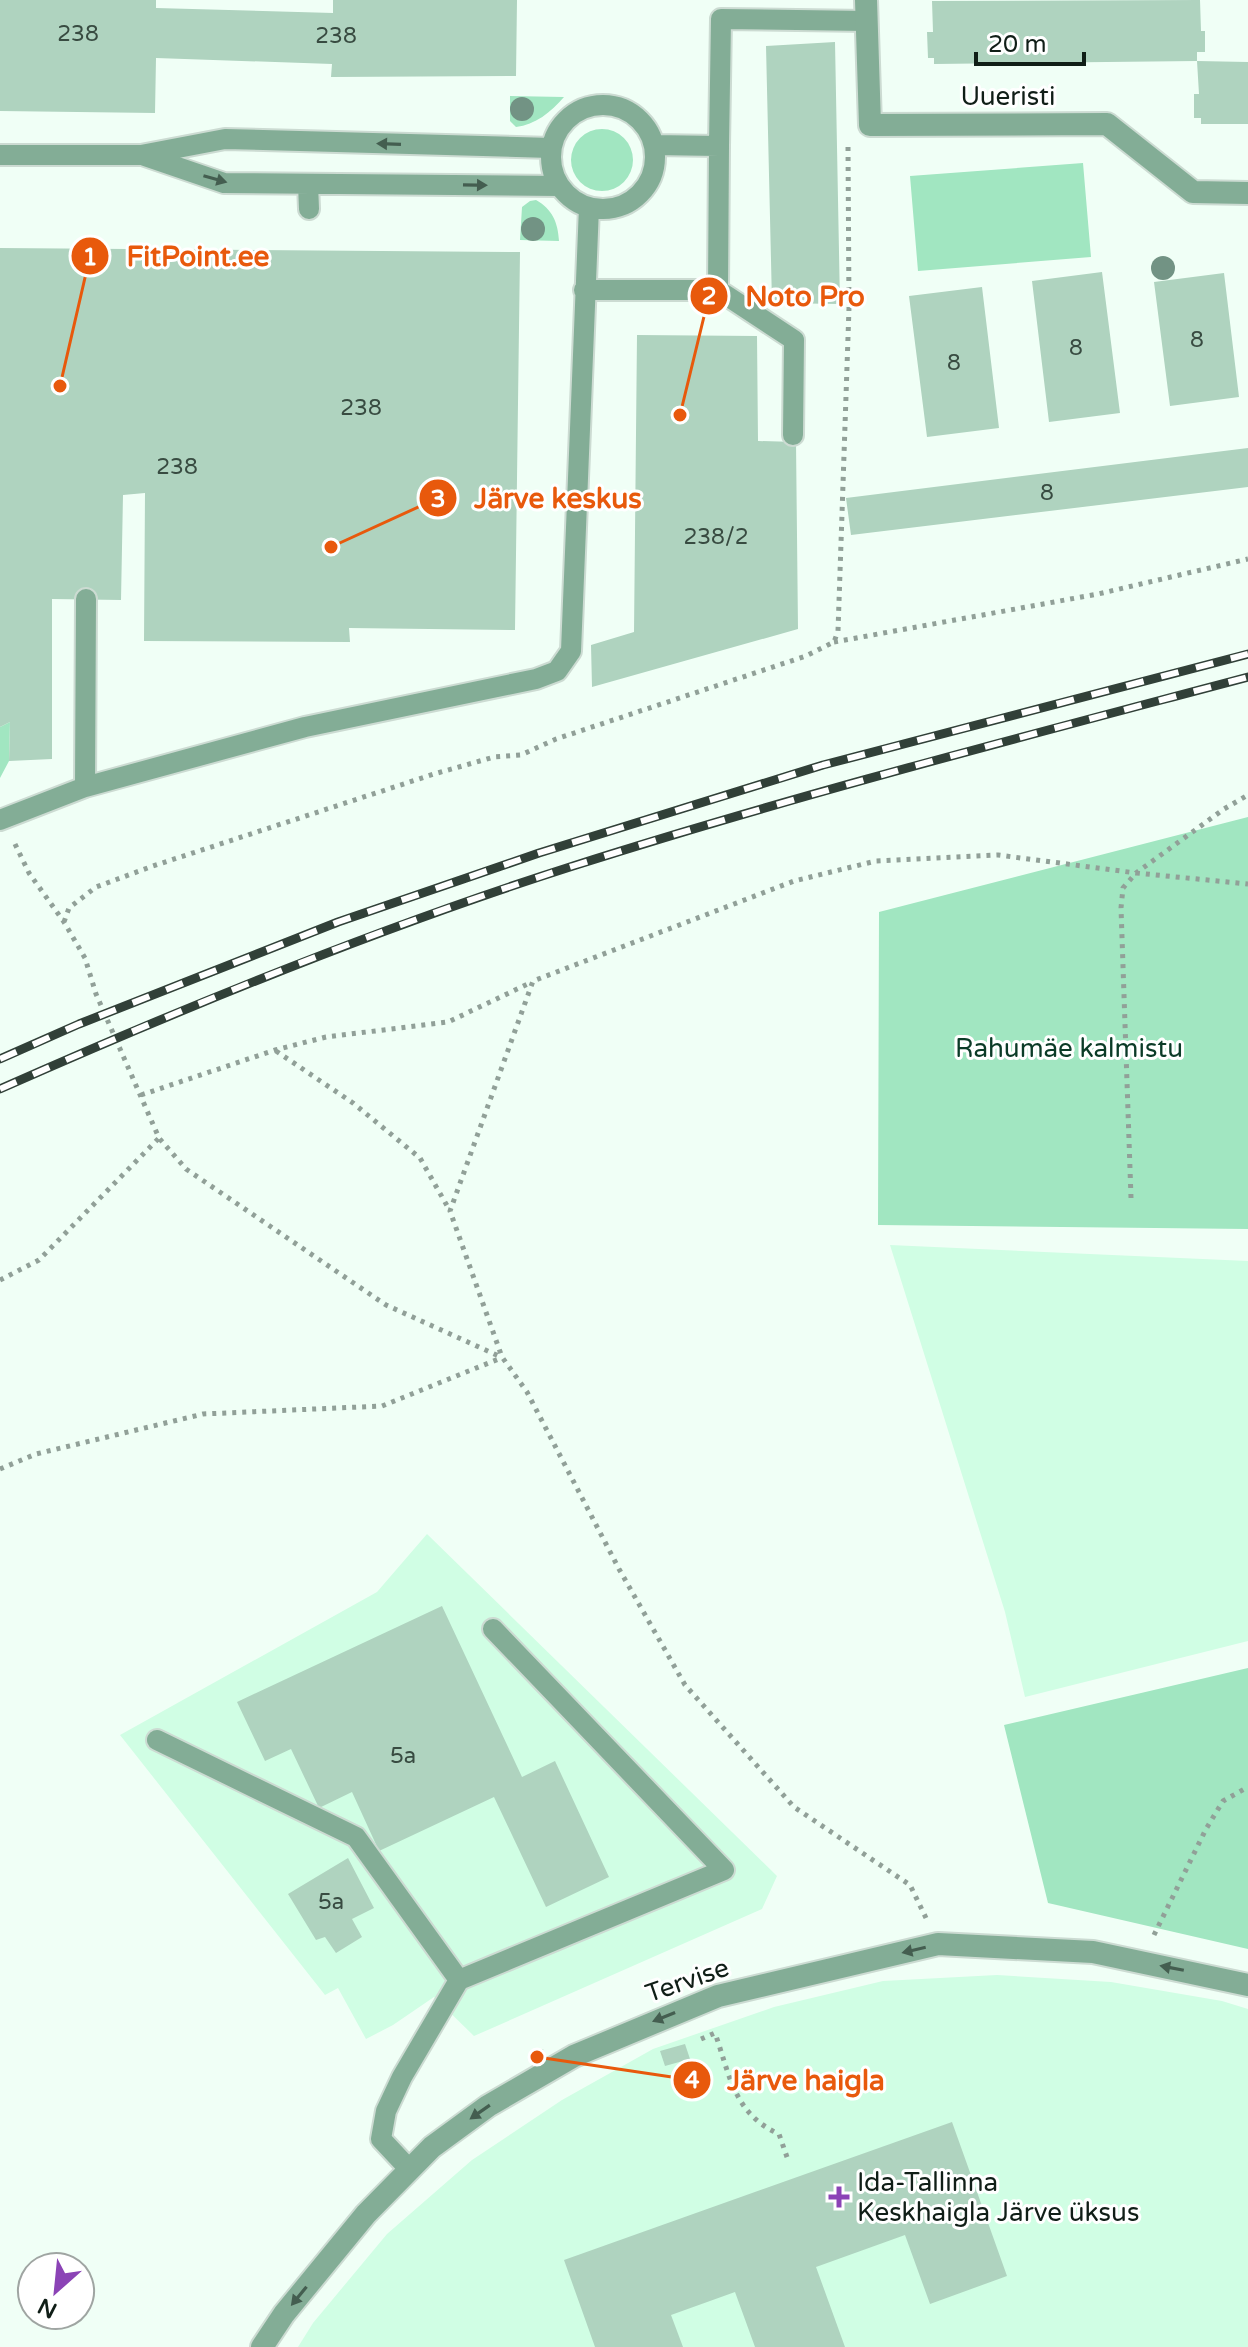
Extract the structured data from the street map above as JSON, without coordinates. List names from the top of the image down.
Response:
{
  "streets": {
    "street": ["Uueristi", "Tervise"]
  },
  "one_way": ["Tervise"],
  "parks": ["Rahumäe kalmistu"],
  "places": {
    "other": [
      "FitPoint.ee",
      "Noto Pro",
      "Järve keskus",
      "Järve haigla"
    ],
    "health": ["Ida-Tallinna Keskhaigla Järve üksus"]
  },
  "house_numbers": [
    "238",
    "238",
    "8",
    "8",
    "8",
    "238",
    "238",
    "8",
    "238/2",
    "5a",
    "5a"
  ],
  "scale_bar": "20 m",
  "north": "bottom left"
}
